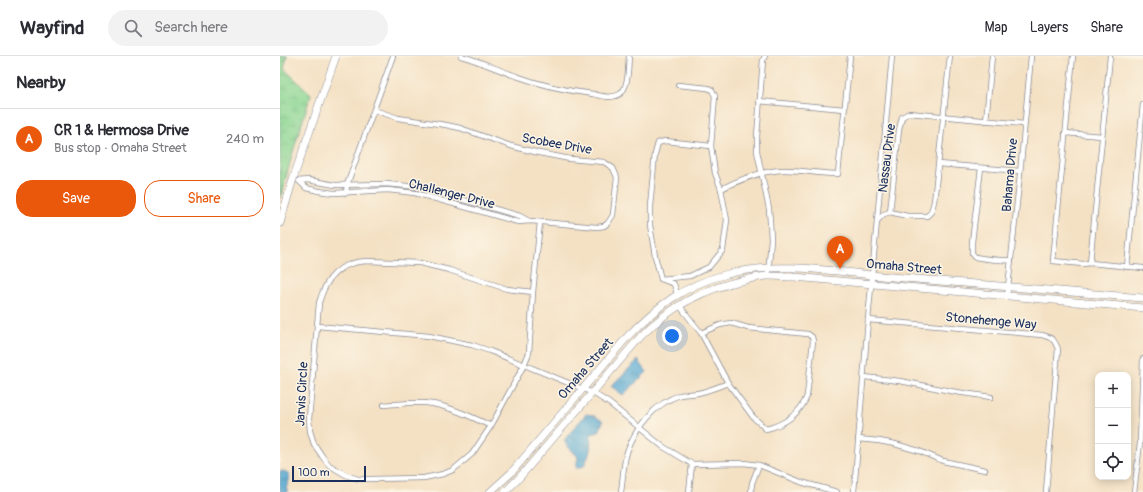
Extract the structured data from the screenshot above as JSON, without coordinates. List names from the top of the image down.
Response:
{
  "streets": {
    "main road": ["Omaha Street"],
    "street": [
      "Scobee Drive",
      "Nassau Drive",
      "Bahama Drive",
      "Challenger Drive",
      "Stonehenge Way",
      "Jarvis Circle"
    ]
  },
  "crossings": [
    ["Scobee Drive", "Challenger Drive"],
    ["Scobee Drive", "Jarvis Circle"],
    ["Nassau Drive", "Bahama Drive"],
    ["Bahama Drive", "Omaha Street"],
    ["Challenger Drive", "Jarvis Circle"]
  ],
  "scale_bar": "100 m",
  "page": {
    "header": "Wayfind",
    "search": "Search here",
    "nav": ["Map", "Layers", "Share"],
    "heading": "Nearby",
    "list": [
      {
        "mark": "A",
        "name": "CR 1 & Hermosa Drive",
        "note": "Bus stop · Omaha Street",
        "value": "240 m"
      }
    ],
    "buttons": ["Save", "Share"],
    "pins": "A",
    "map_buttons": ["+", "−"],
    "scale": "100 m"
  }
}
